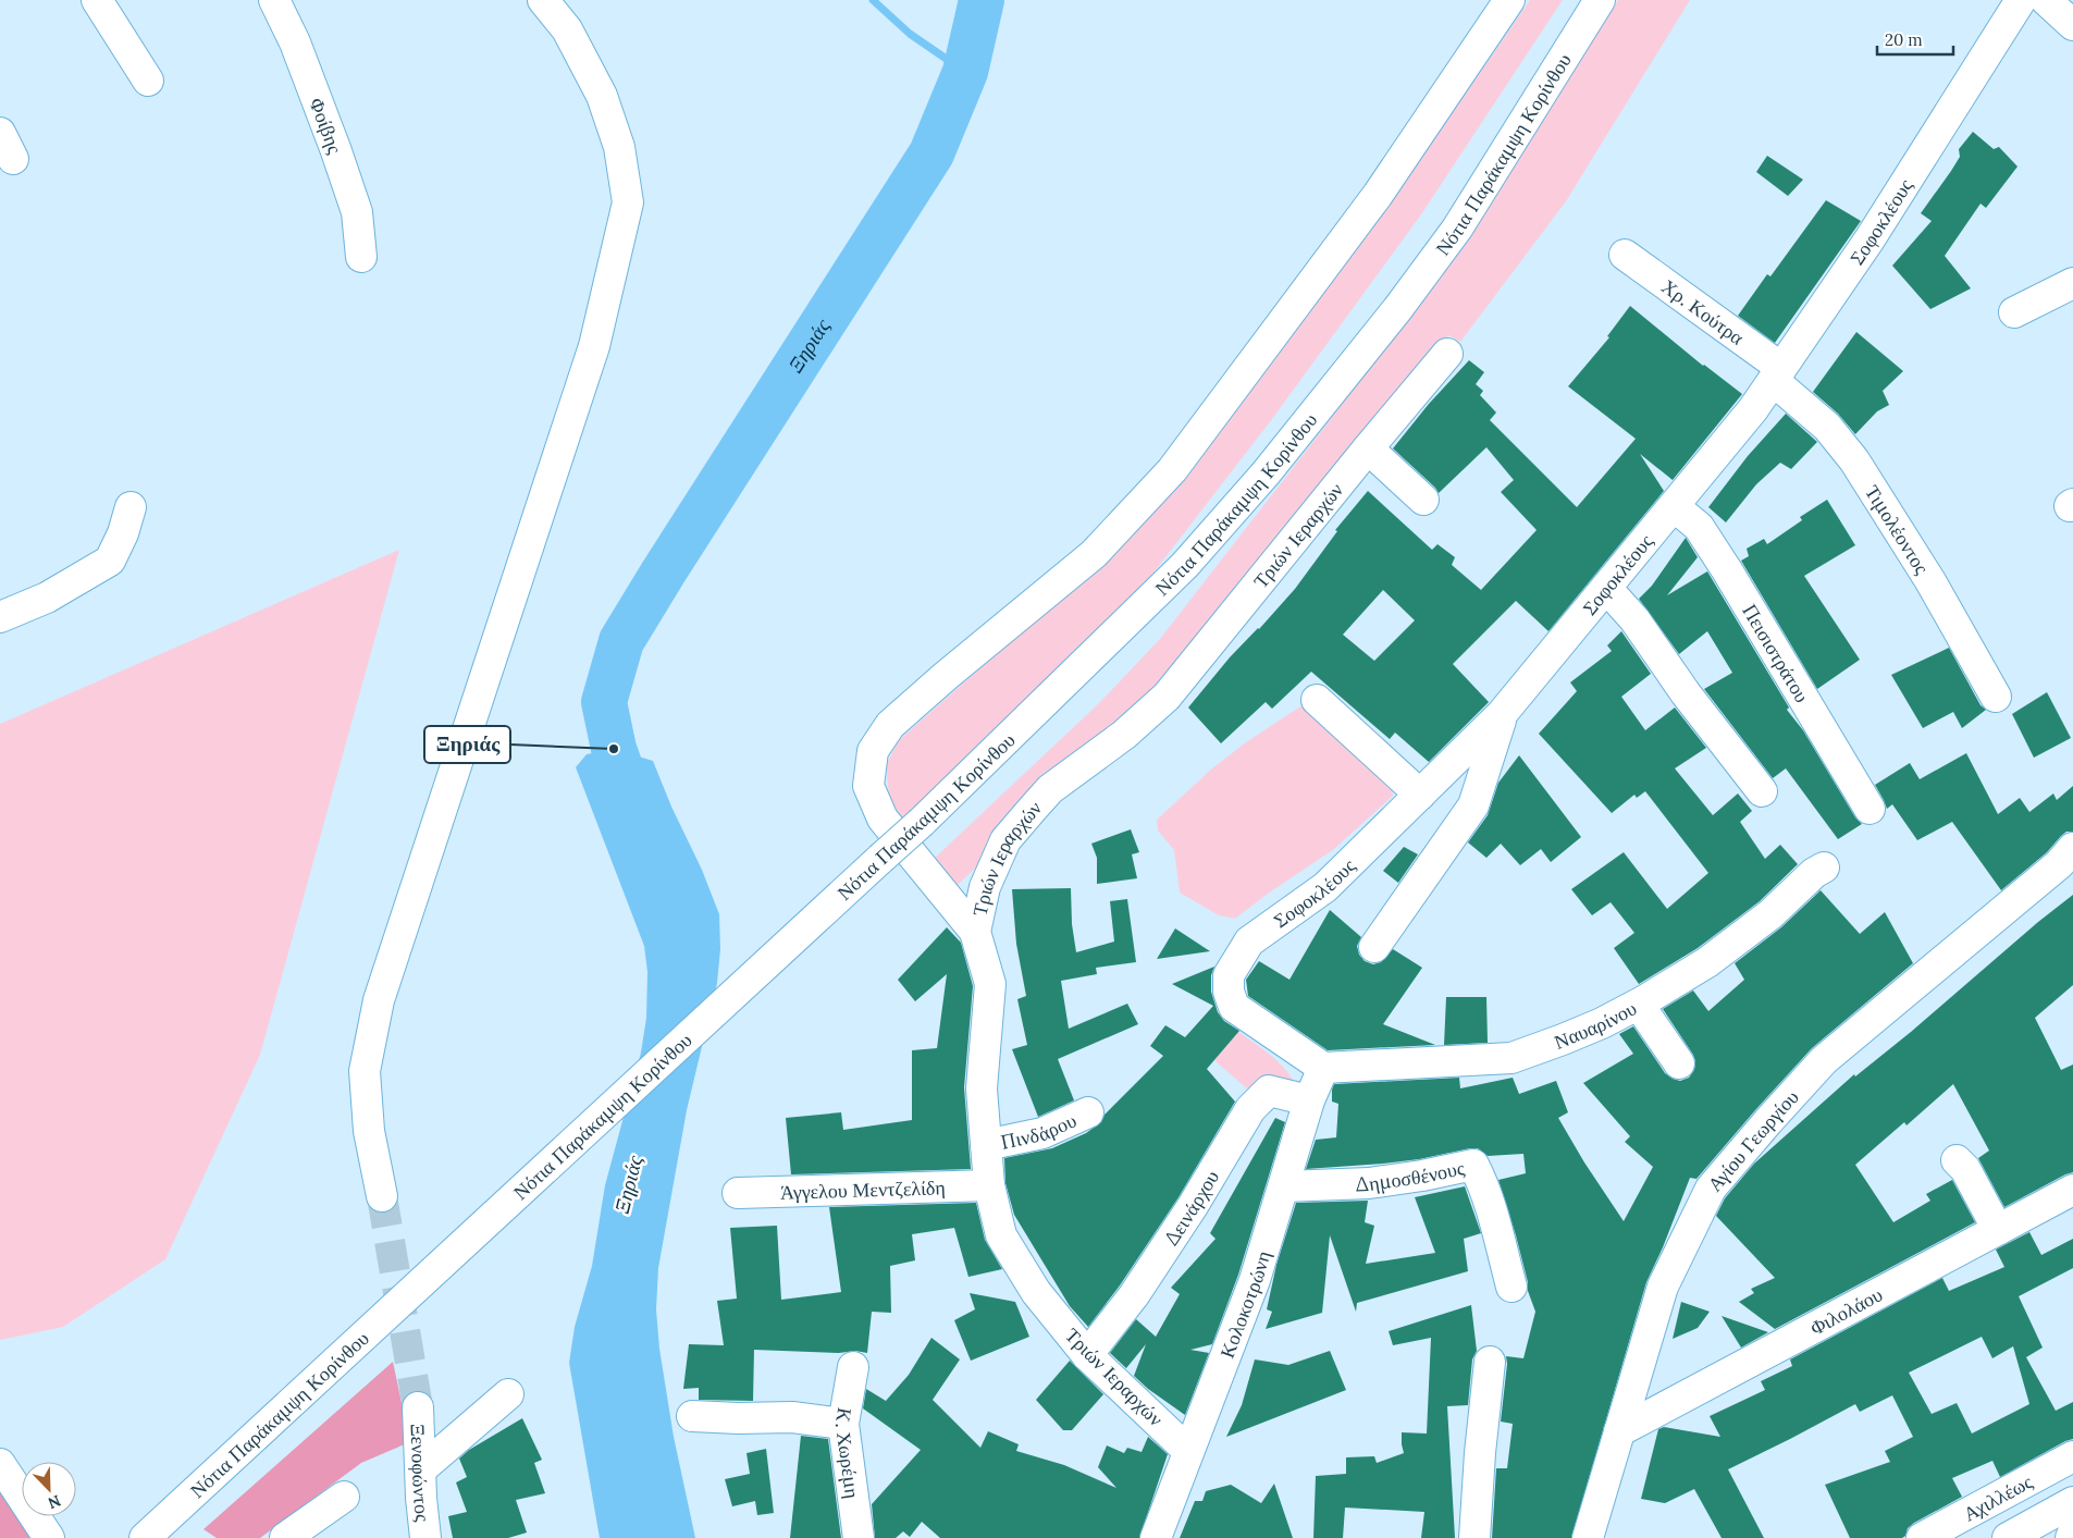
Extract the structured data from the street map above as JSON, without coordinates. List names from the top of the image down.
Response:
{
  "streets": {
    "main road": [
      "Φοίβης",
      "Νότια Παράκαμψη Κορίνθου",
      "Σοφοκλέους",
      "Χρ. Κούτρα",
      "Τιμολέοντος",
      "Τριών Ιεραρχών",
      "Πεισιστράτου",
      "Ναυαρίνου",
      "Πινδάρου",
      "Αγίου Γεωργίου",
      "Δημοσθένους",
      "Άγγελου Μεντζελίδη",
      "Δεινάρχου",
      "Κολοκοτρώνη",
      "Φιλολάου",
      "Κ. Χωρέμη",
      "Ξενοφώντος",
      "Αχιλλέως"
    ]
  },
  "crossings": [
    ["Σοφοκλέους", "Χρ. Κούτρα"],
    ["Σοφοκλέους", "Τιμολέοντος"],
    ["Σοφοκλέους", "Πεισιστράτου"],
    ["Σοφοκλέους", "Ναυαρίνου"],
    ["Σοφοκλέους", "Κολοκοτρώνη"],
    ["Χρ. Κούτρα", "Τιμολέοντος"],
    ["Τριών Ιεραρχών", "Πινδάρου"],
    ["Τριών Ιεραρχών", "Άγγελου Μεντζελίδη"],
    ["Τριών Ιεραρχών", "Δεινάρχου"],
    ["Τριών Ιεραρχών", "Κολοκοτρώνη"],
    ["Ναυαρίνου", "Κολοκοτρώνη"],
    ["Αγίου Γεωργίου", "Φιλολάου"],
    ["Δημοσθένους", "Κολοκοτρώνη"],
    ["Δεινάρχου", "Κολοκοτρώνη"]
  ],
  "water": ["Ξηριάς"],
  "places": ["Ξηριάς"],
  "scale_bar": "20 m",
  "north": "bottom right"
}
